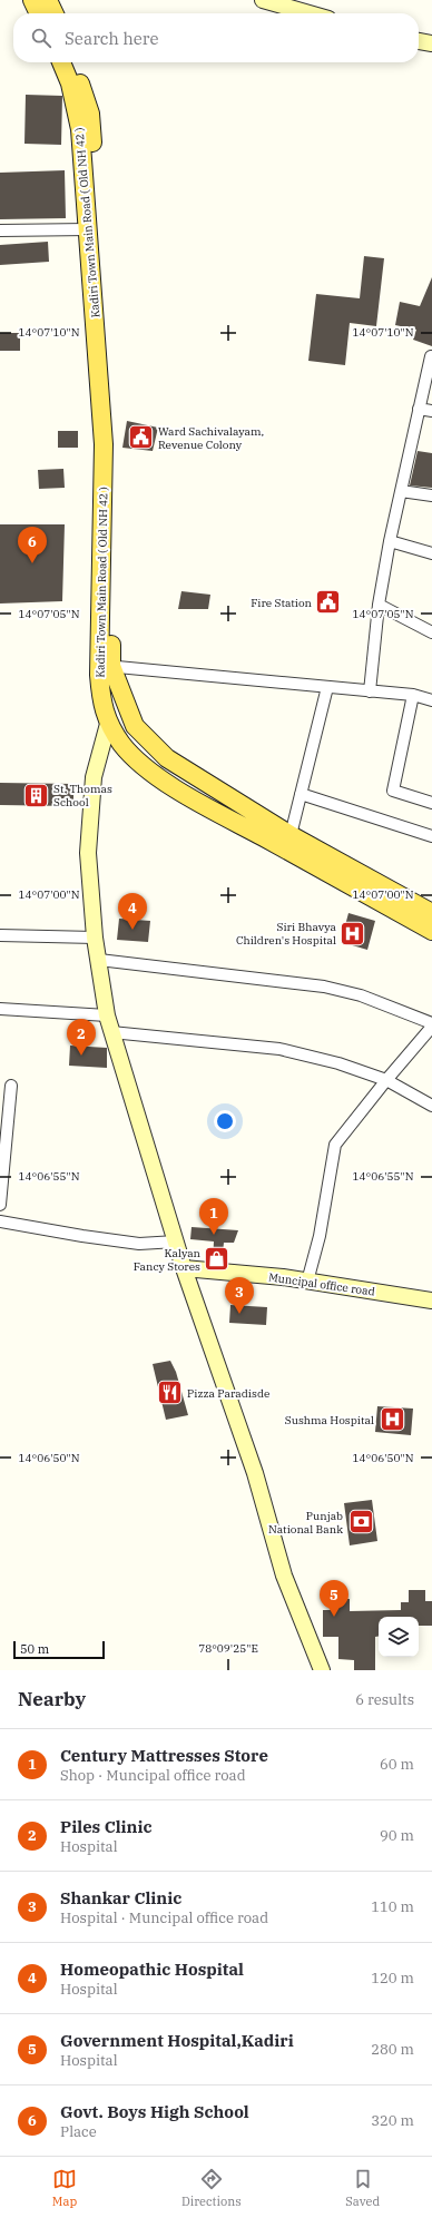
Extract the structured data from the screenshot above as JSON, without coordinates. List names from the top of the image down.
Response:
{
  "streets": {
    "main road": ["Kadiri Town Main Road ( Old NH 42 )"],
    "street": ["Muncipal office road"]
  },
  "places": {
    "public building": ["Ward Sachivalayam, Revenue Colony", "Fire Station"],
    "building": ["St. Thomas School"],
    "hospital": ["Siri Bhavya Children's Hospital", "Sushma Hospital"],
    "shop": ["Kalyan Fancy Stores"],
    "restaurant": ["Pizza Paradisde"],
    "bank": ["Punjab National Bank"]
  },
  "scale_bar": "50 m",
  "page": {
    "search": "Search here",
    "pins": [
      "6",
      "4",
      "2",
      "1",
      "3",
      "5"
    ],
    "scale": "50 m",
    "heading": ["Nearby", "6 results"],
    "list": [
      {
        "mark": "1",
        "name": "Century Mattresses Store",
        "note": "Shop · Muncipal office road",
        "value": "60 m"
      },
      {
        "mark": "2",
        "name": "Piles Clinic",
        "note": "Hospital",
        "value": "90 m"
      },
      {
        "mark": "3",
        "name": "Shankar Clinic",
        "note": "Hospital · Muncipal office road",
        "value": "110 m"
      },
      {
        "mark": "4",
        "name": "Homeopathic Hospital",
        "note": "Hospital",
        "value": "120 m"
      },
      {
        "mark": "5",
        "name": "Government Hospital,Kadiri",
        "note": "Hospital",
        "value": "280 m"
      },
      {
        "mark": "6",
        "name": "Govt. Boys High School",
        "note": "Place",
        "value": "320 m"
      }
    ],
    "nav": ["Map", "Directions", "Saved"]
  },
  "coordinates": [
    "14°07'10\"N",
    "14°07'05\"N",
    "14°07'00\"N",
    "14°06'55\"N",
    "14°06'50\"N",
    "78°09'25\"E"
  ]
}
